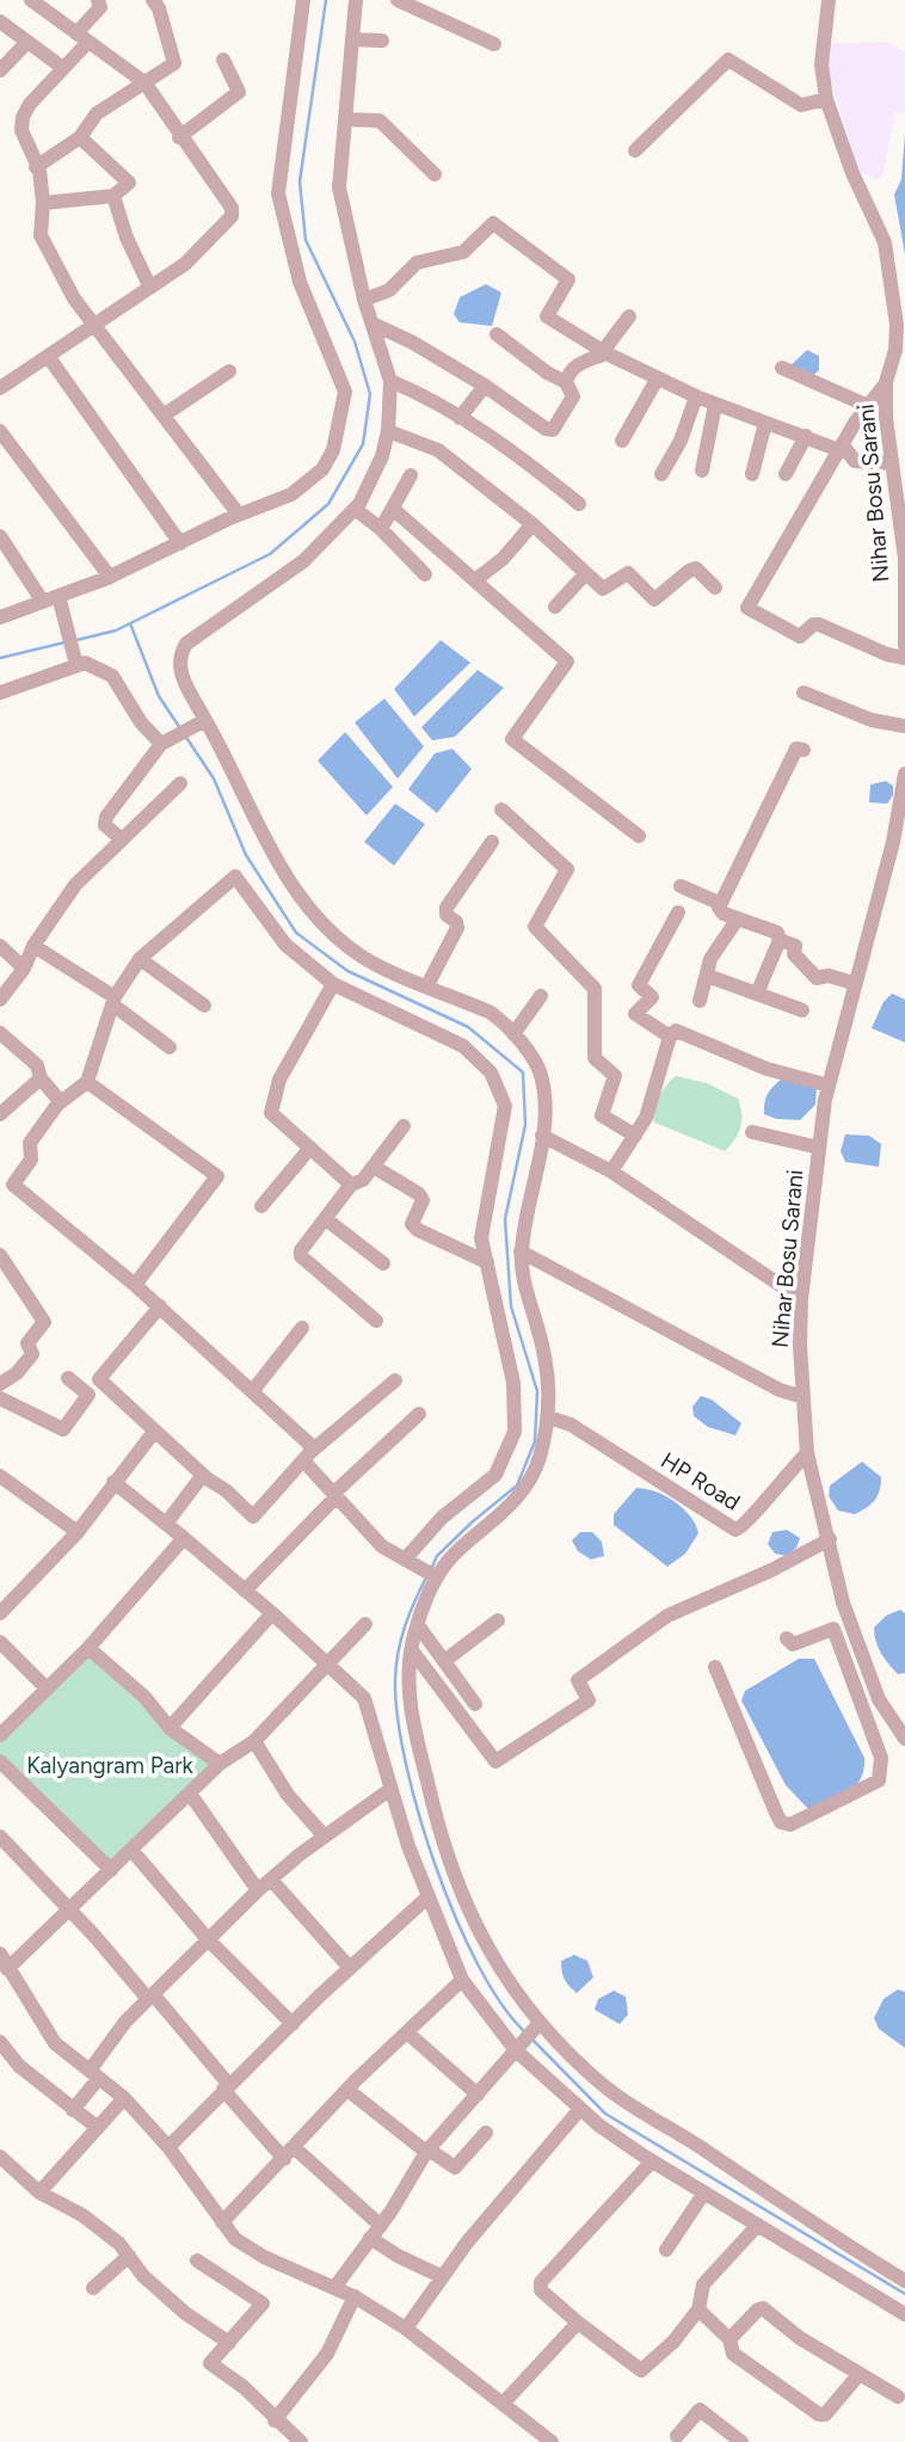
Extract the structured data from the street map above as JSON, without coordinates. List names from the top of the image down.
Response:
{
  "streets": {
    "street": ["Nihar Bosu Sarani", "HP Road"]
  },
  "crossings": [
    ["Nihar Bosu Sarani", "HP Road"]
  ],
  "parks": ["Kalyangram Park"]
}
